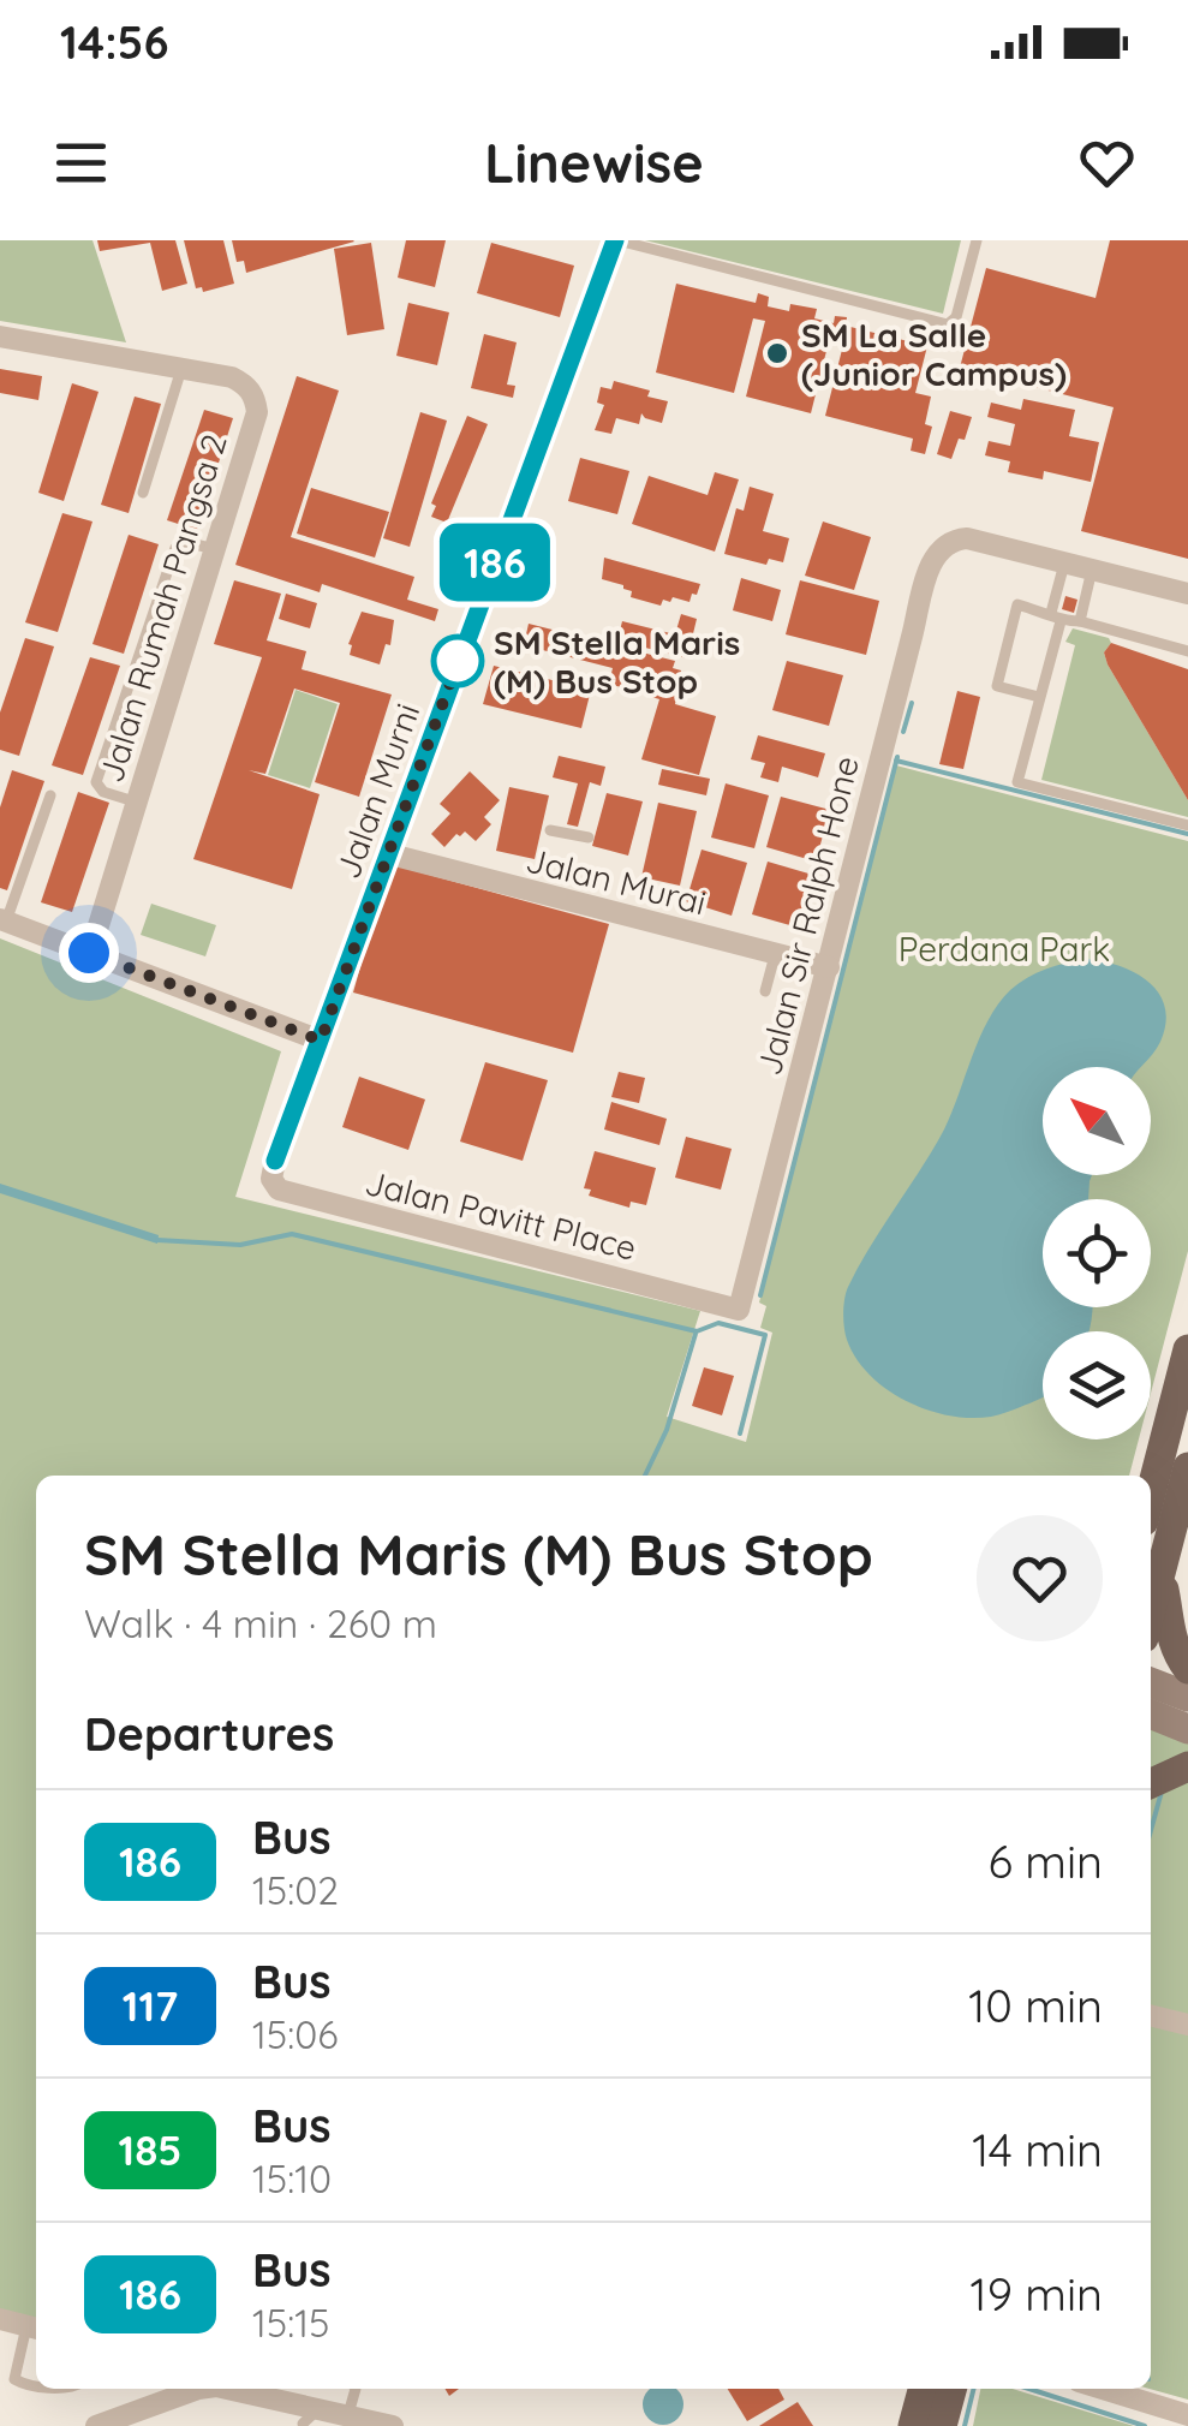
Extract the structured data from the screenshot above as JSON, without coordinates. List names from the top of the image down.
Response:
{
  "streets": {
    "street": [
      "Jalan Rumah Pangsa 2",
      "Jalan Murni",
      "Jalan Murai",
      "Jalan Sir Ralph Hone",
      "Jalan Pavitt Place"
    ]
  },
  "crossings": [
    ["Jalan Murni", "Jalan Murai"],
    ["Jalan Murni", "Jalan Pavitt Place"],
    ["Jalan Murai", "Jalan Sir Ralph Hone"],
    ["Jalan Sir Ralph Hone", "Jalan Pavitt Place"]
  ],
  "parks": ["Perdana Park"],
  "places": ["SM La Salle (Junior Campus)", "SM Stella Maris (M) Bus Stop"],
  "lines": ["bus line 186"],
  "north": "top left",
  "page": {
    "status": "14:56",
    "header": "Linewise",
    "on_map": "186",
    "heading": [
      ["SM Stella Maris (M) Bus Stop", "Walk · 4 min · 260 m"],
      "Departures"
    ],
    "list": [
      {
        "mark": "186",
        "name": "Bus",
        "note": "15:02",
        "value": "6 min"
      },
      {
        "mark": "117",
        "name": "Bus",
        "note": "15:06",
        "value": "10 min"
      },
      {
        "mark": "185",
        "name": "Bus",
        "note": "15:10",
        "value": "14 min"
      },
      {
        "mark": "186",
        "name": "Bus",
        "note": "15:15",
        "value": "19 min"
      }
    ]
  }
}
